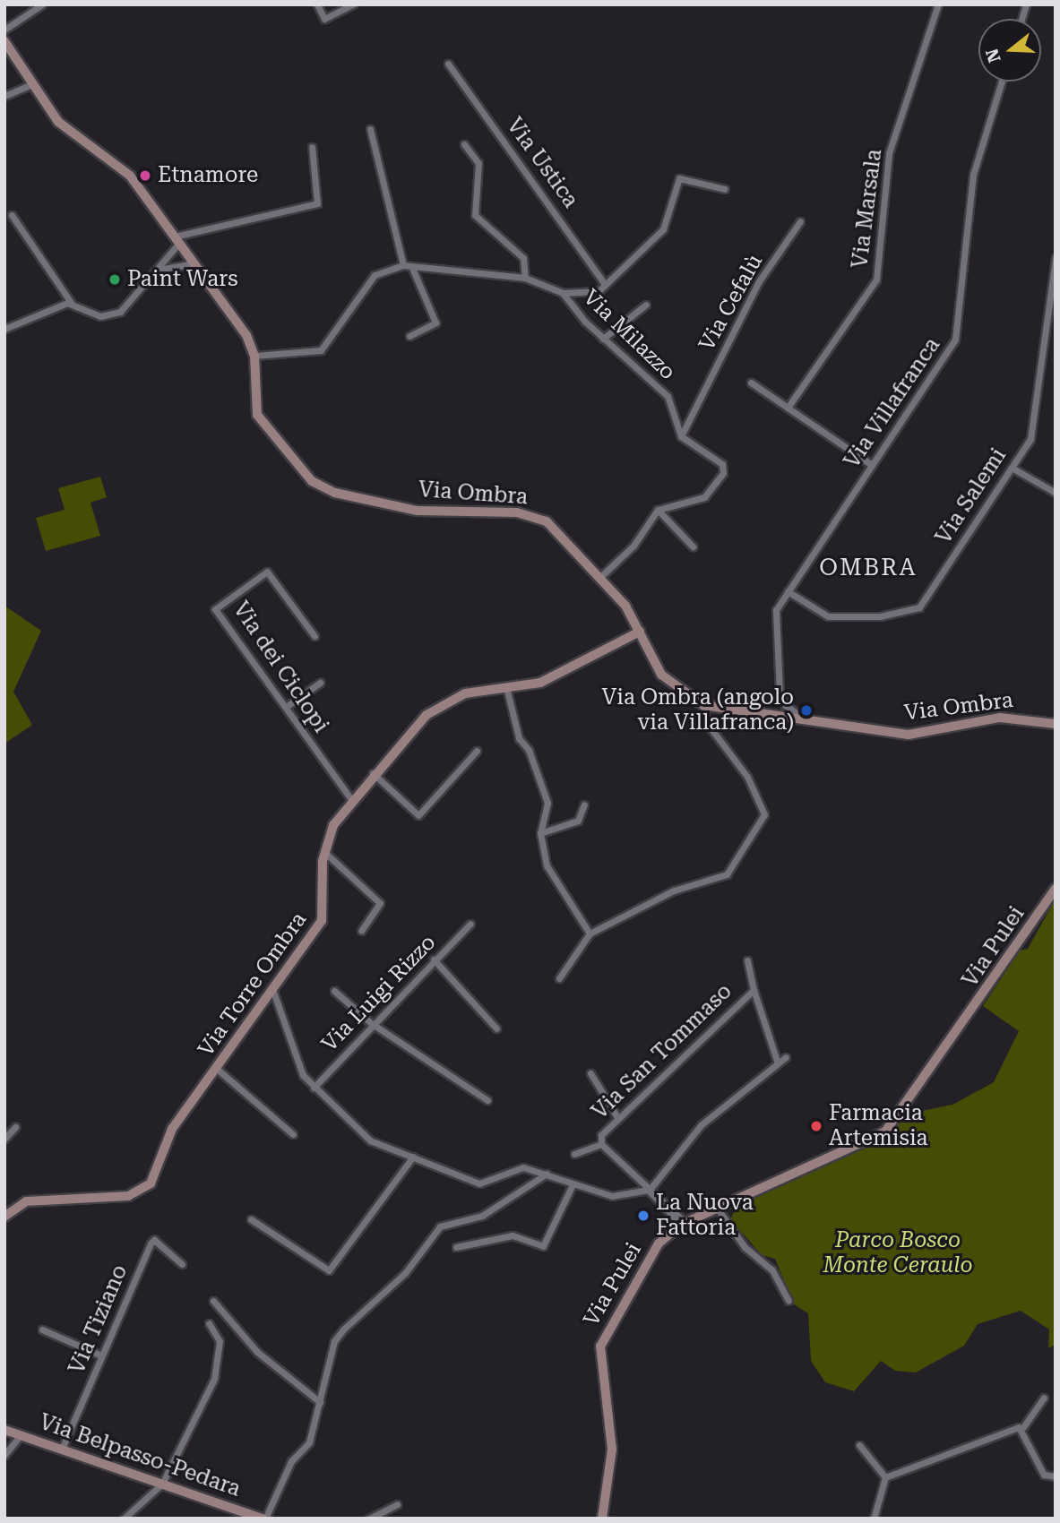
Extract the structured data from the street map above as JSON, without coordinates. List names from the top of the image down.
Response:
{
  "streets": {
    "main road": [
      "Via Ombra",
      "Via Pulei",
      "Via Torre Ombra",
      "Via Belpasso-Pedara"
    ],
    "street": [
      "Via Ustica",
      "Via Marsala",
      "Via Cefalù",
      "Via Milazzo",
      "Via Villafranca",
      "Via Salemi",
      "Via dei Ciclopi",
      "Via Luigi Rizzo",
      "Via San Tommaso",
      "Via Tiziano"
    ]
  },
  "crossings": [
    ["Via Cefalù", "Via Milazzo"],
    ["Via Villafranca", "Via Ombra"],
    ["Via Villafranca", "Via Salemi"],
    ["Via Ombra", "Via Torre Ombra"],
    ["Via dei Ciclopi", "Via Torre Ombra"],
    ["Via Pulei", "Via San Tommaso"],
    ["Via Tiziano", "Via Belpasso-Pedara"]
  ],
  "districts": ["OMBRA"],
  "parks": ["Parco Bosco Monte Ceraulo"],
  "places": [
    "Etnamore",
    "Paint Wars",
    "Via Ombra (angolo via Villafranca)",
    "Farmacia Artemisia",
    "La Nuova Fattoria"
  ],
  "north": "left"
}
